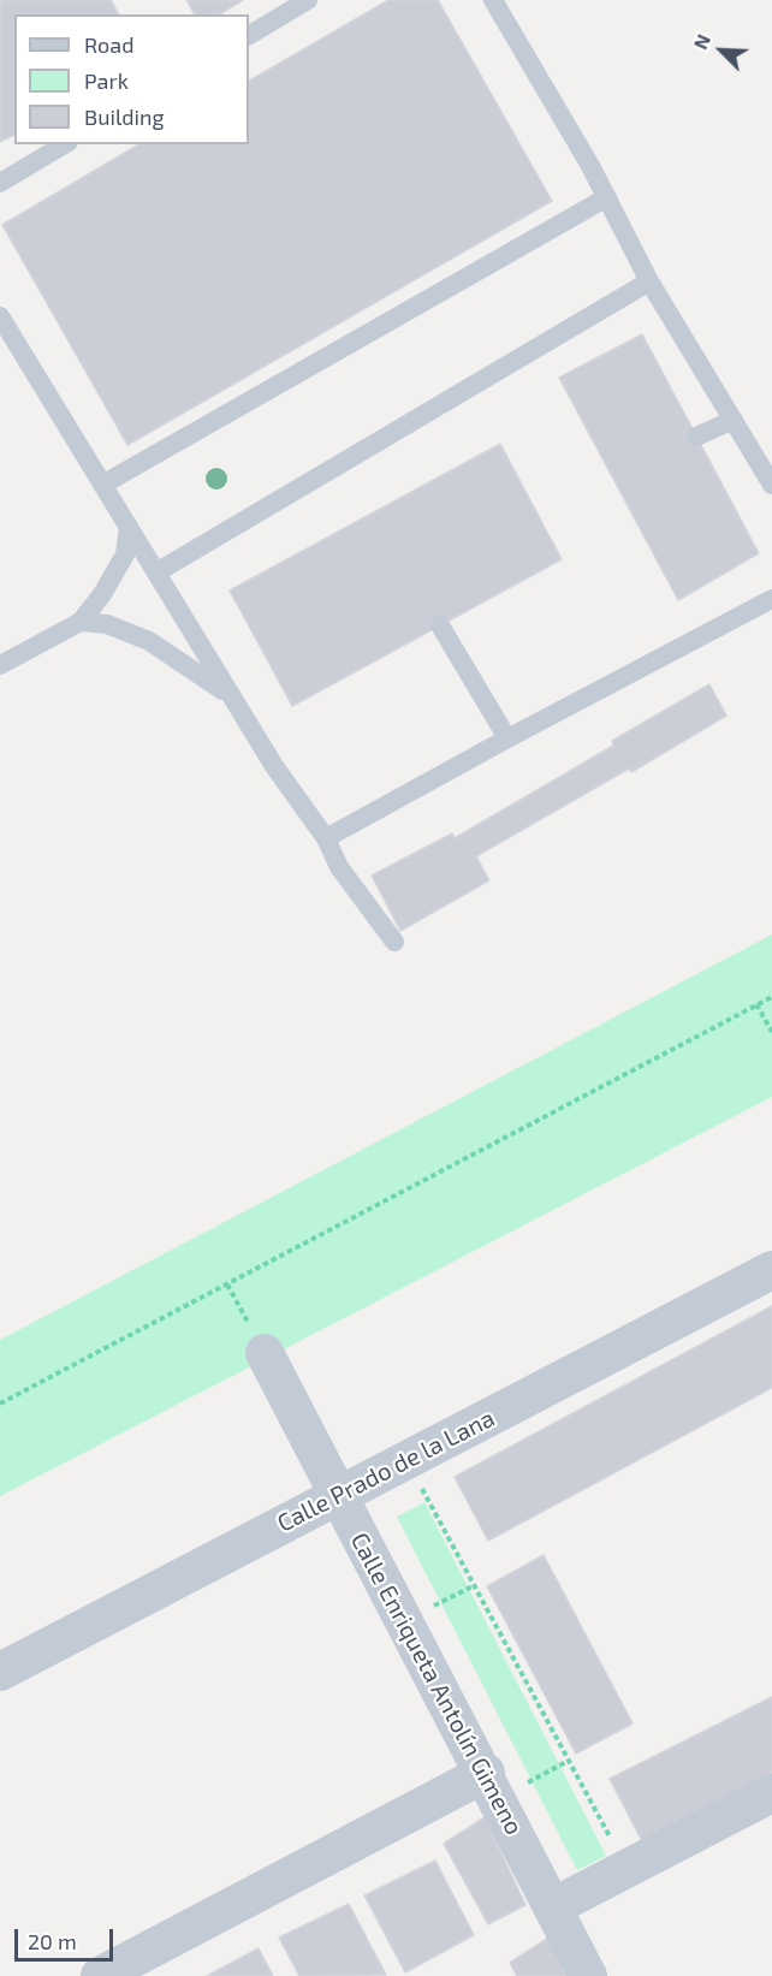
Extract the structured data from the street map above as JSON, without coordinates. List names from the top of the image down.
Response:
{
  "streets": {
    "street": ["Calle Prado de la Lana", "Calle Enriqueta Antolín Gimeno"]
  },
  "crossings": [
    ["Calle Prado de la Lana", "Calle Enriqueta Antolín Gimeno"]
  ],
  "legend": ["Road", "Park", "Building"],
  "scale_bar": "20 m",
  "north": "top left"
}
